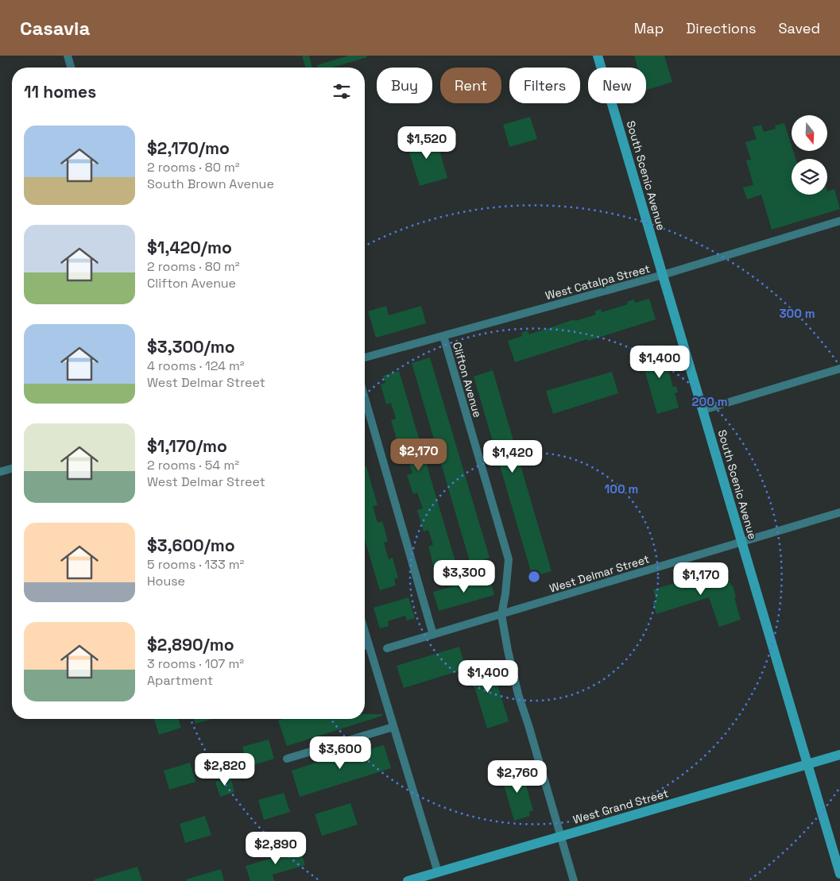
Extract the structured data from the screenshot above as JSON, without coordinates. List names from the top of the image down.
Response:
{
  "streets": {
    "main road": ["South Scenic Avenue", "West Grand Street"],
    "street": ["West Catalpa Street", "Clifton Avenue", "West Delmar Street"]
  },
  "crossings": [
    ["South Scenic Avenue", "West Catalpa Street"],
    ["South Scenic Avenue", "West Delmar Street"],
    ["South Scenic Avenue", "West Grand Street"],
    ["West Catalpa Street", "Clifton Avenue"],
    ["Clifton Avenue", "West Delmar Street"]
  ],
  "north": "bottom",
  "page": {
    "header": "Casavia",
    "nav": ["Map", "Directions", "Saved"],
    "chip": [
      "Buy",
      "Rent",
      "Filters",
      "New"
    ],
    "heading": "11 homes",
    "list": [
      {
        "name": "$2,170/mo",
        "note": "2 rooms · 80 m² · South Brown Avenue"
      },
      {
        "name": "$1,420/mo",
        "note": "2 rooms · 80 m² · Clifton Avenue"
      },
      {
        "name": "$3,300/mo",
        "note": "4 rooms · 124 m² · West Delmar Street"
      },
      {
        "name": "$1,170/mo",
        "note": "2 rooms · 54 m² · West Delmar Street"
      },
      {
        "name": "$3,600/mo",
        "note": "5 rooms · 133 m² · House"
      },
      {
        "name": "$2,890/mo",
        "note": "3 rooms · 107 m² · Apartment"
      }
    ],
    "price": [
      "$1,520",
      "$1,400",
      "$2,170",
      "$1,420",
      "$3,300",
      "$1,170",
      "$1,400",
      "$3,600",
      "$2,820",
      "$2,760",
      "$2,890"
    ]
  },
  "rings": ["300 m", "200 m", "100 m"]
}
